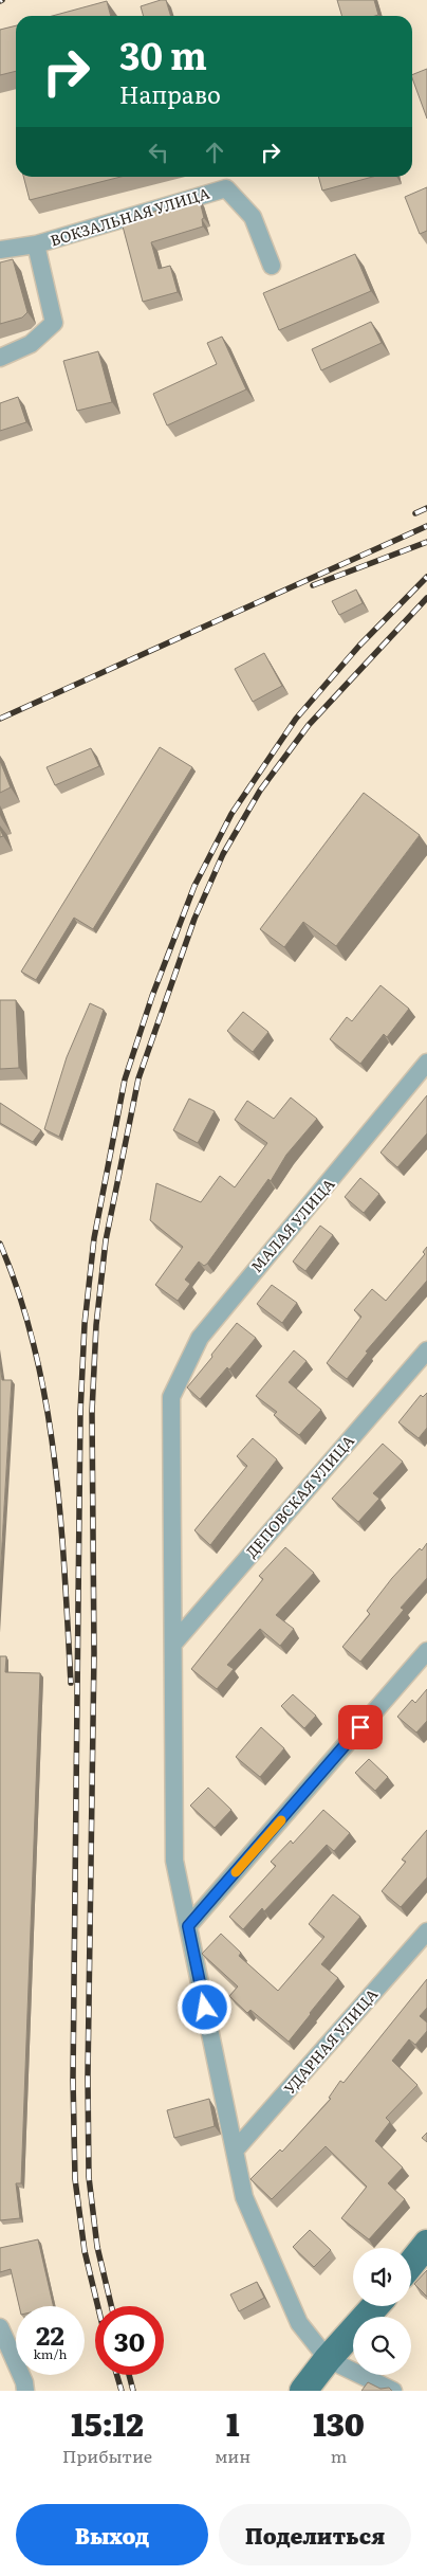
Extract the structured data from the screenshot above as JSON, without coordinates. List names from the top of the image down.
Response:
{
  "streets": {
    "street": [
      "ВОКЗАЛЬНАЯ УЛИЦА",
      "МАЛАЯ УЛИЦА",
      "ДЕПОВСКАЯ УЛИЦА",
      "УДАРНАЯ УЛИЦА"
    ]
  },
  "crossings": [
    ["МАЛАЯ УЛИЦА", "ДЕПОВСКАЯ УЛИЦА"]
  ],
  "page": {
    "turn": ["30 m", "Направо"],
    "speed": "22 km/h",
    "limit": "30",
    "eta": [
      "15:12",
      "Прибытие",
      "1",
      "мин",
      "130",
      "m"
    ],
    "buttons": ["Выход", "Поделиться"]
  }
}
